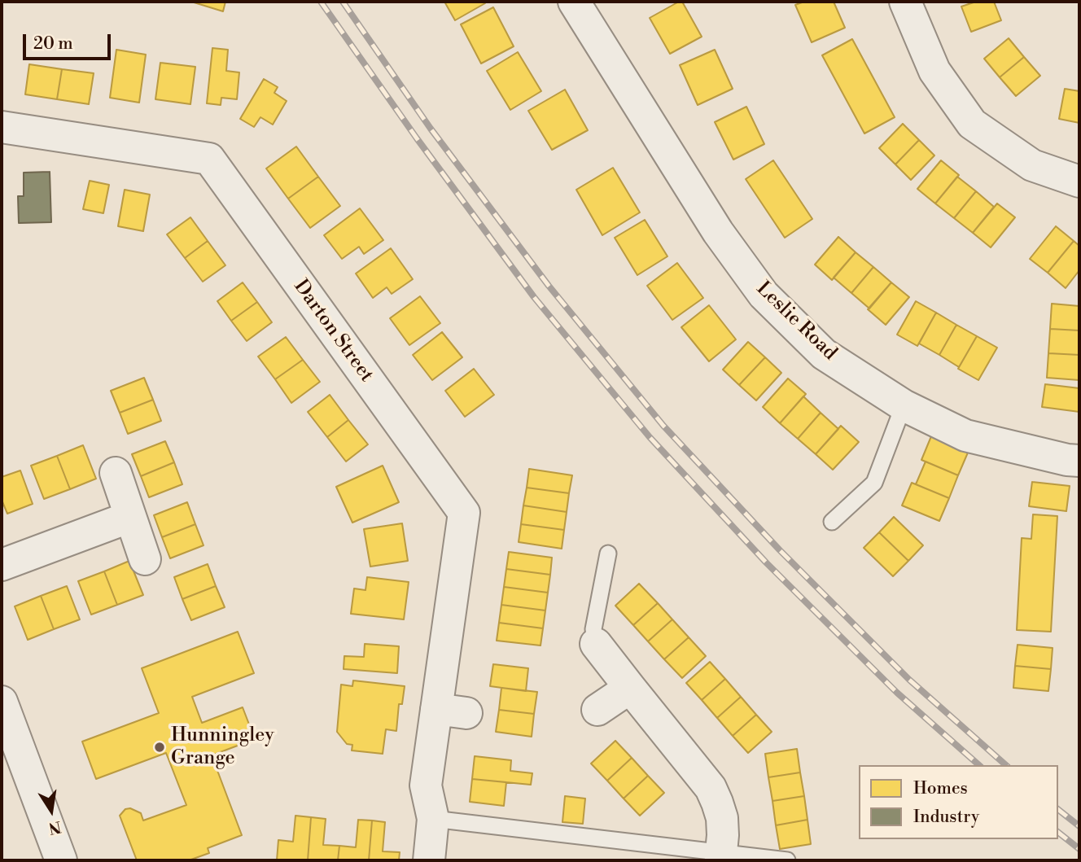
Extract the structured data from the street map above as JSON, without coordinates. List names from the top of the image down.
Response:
{
  "streets": {
    "street": ["Leslie Road", "Darton Street"]
  },
  "places": ["Hunningley Grange"],
  "legend": ["Homes", "Industry"],
  "scale_bar": "20 m",
  "north": "bottom"
}
